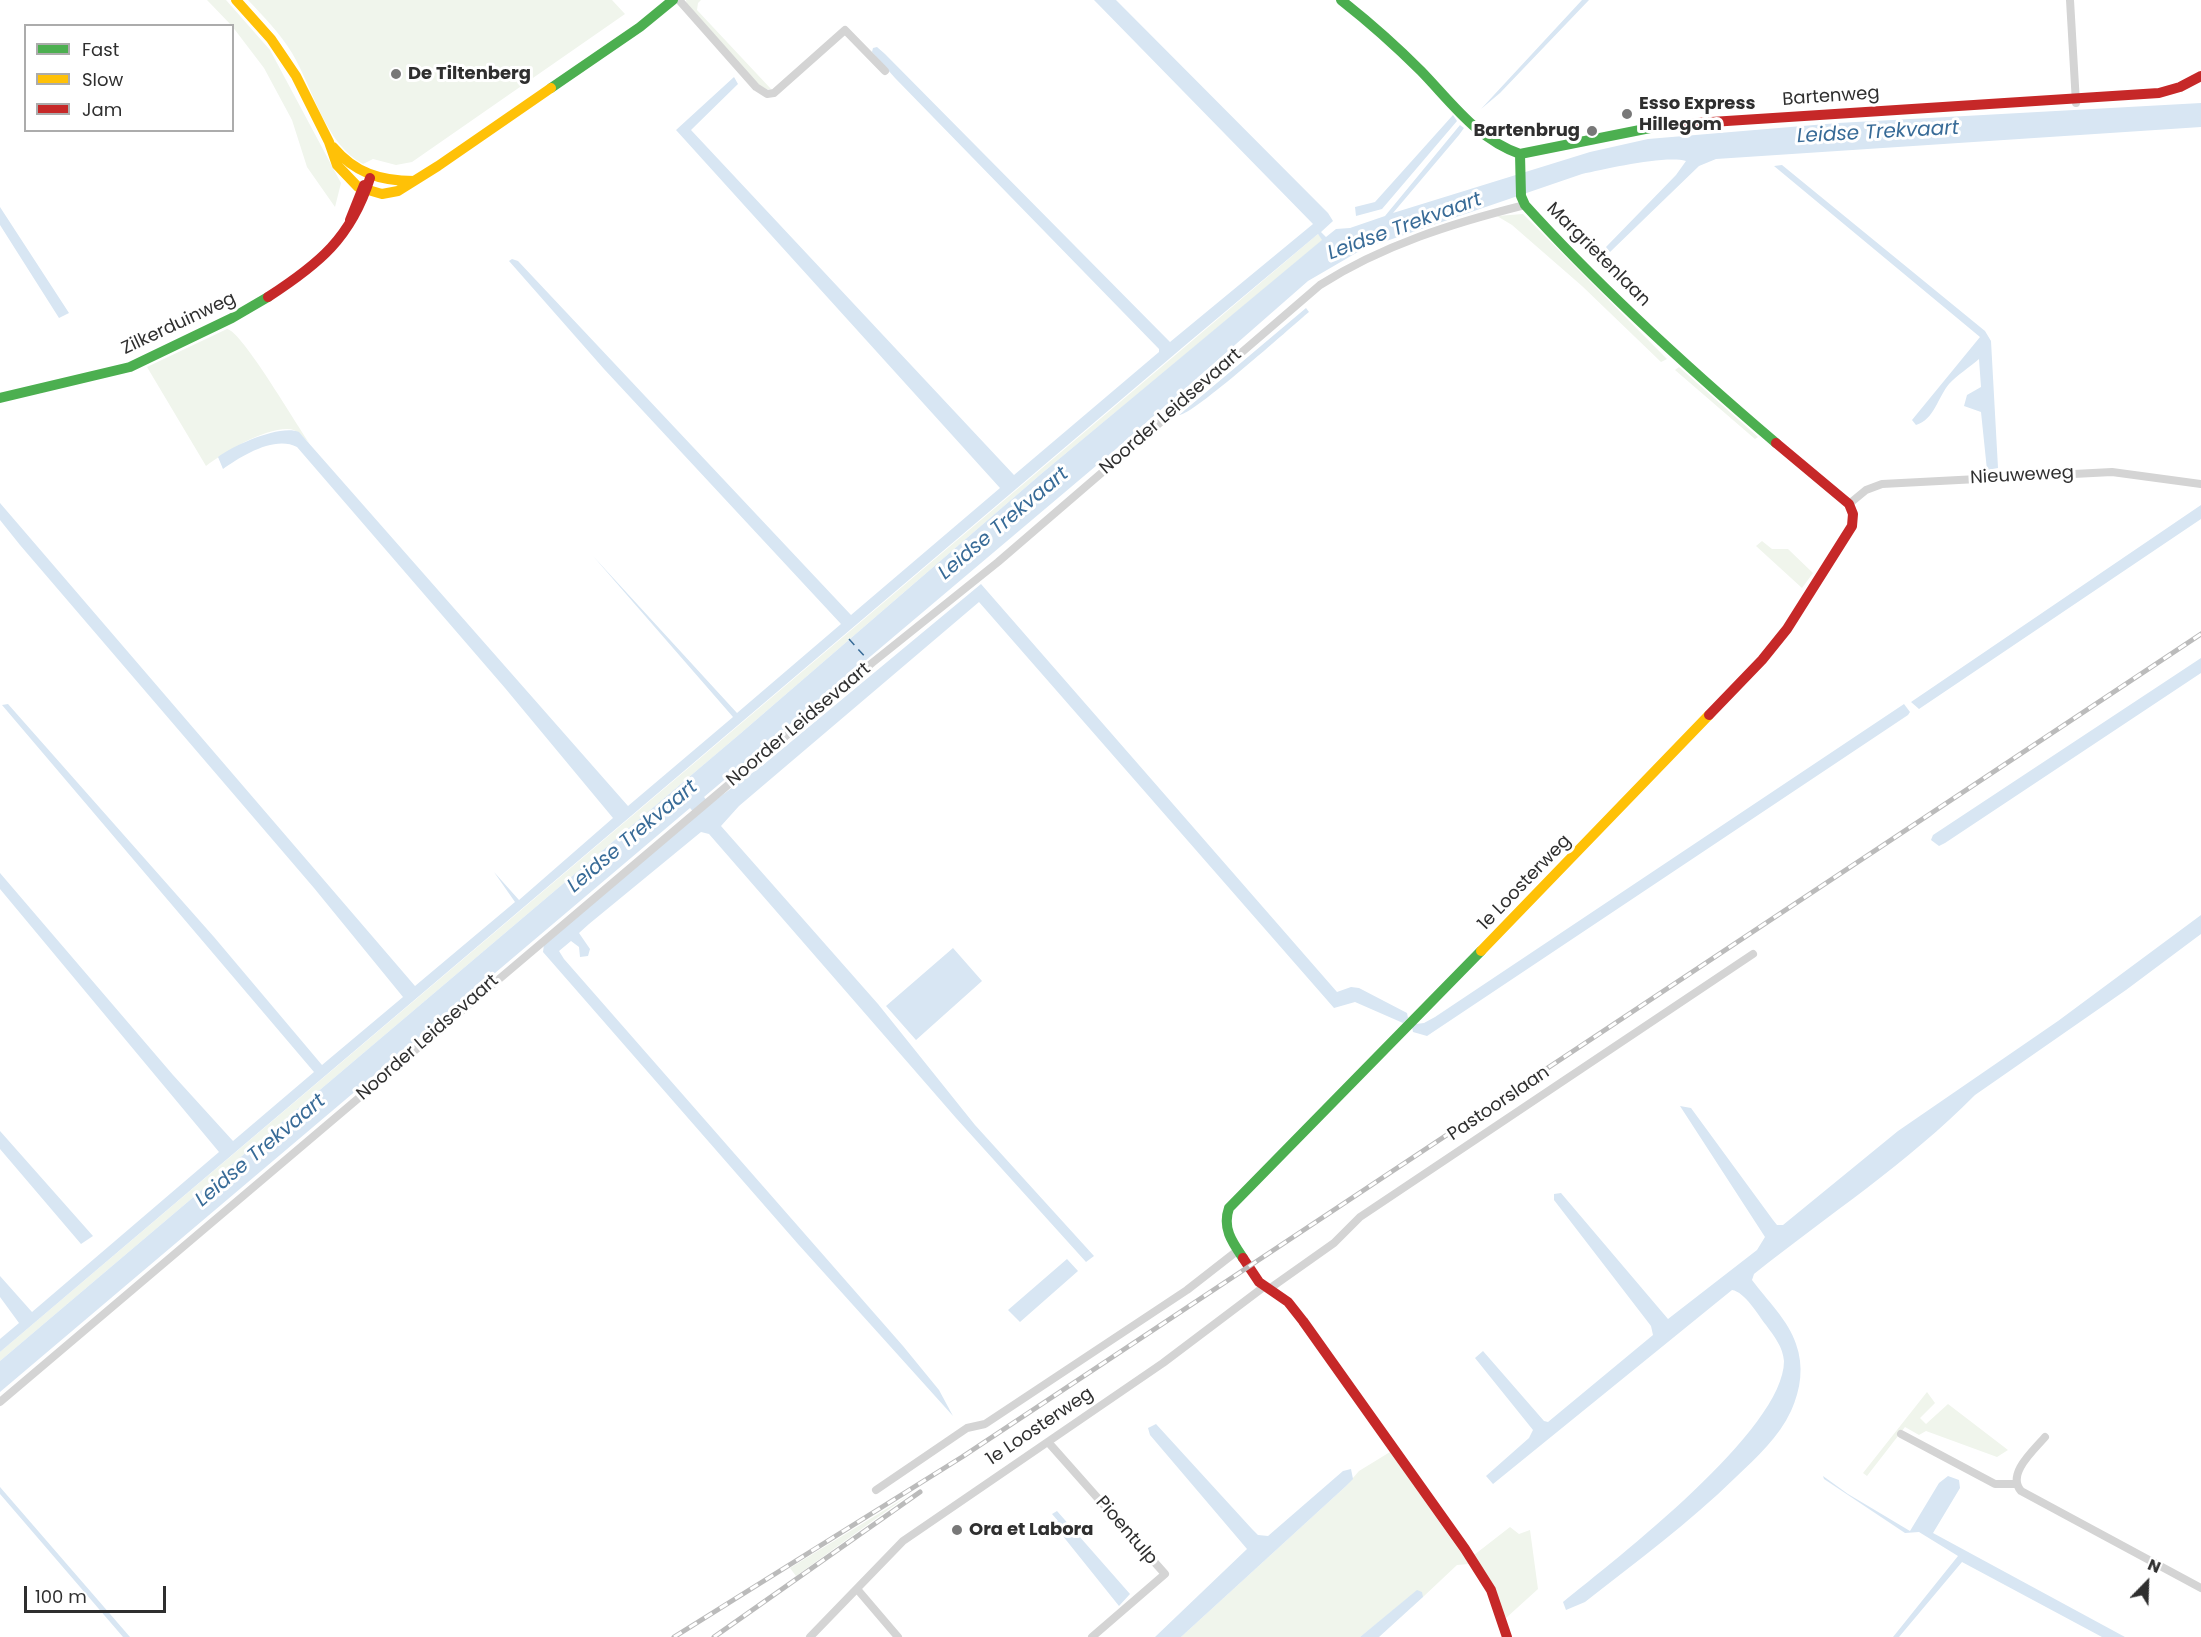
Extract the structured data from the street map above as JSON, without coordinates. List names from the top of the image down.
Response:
{
  "streets": {
    "street": [
      "Bartenweg",
      "Margrietenlaan",
      "Zilkerduinweg",
      "Noorder Leidsevaart",
      "Nieuweweg",
      "1e Loosterweg",
      "Pastoorslaan",
      "Pioentulp"
    ]
  },
  "crossings": [
    ["Bartenweg", "Margrietenlaan"],
    ["Margrietenlaan", "Noorder Leidsevaart"],
    ["Margrietenlaan", "Nieuweweg"],
    ["Margrietenlaan", "1e Loosterweg"],
    ["Nieuweweg", "1e Loosterweg"],
    ["1e Loosterweg", "Pastoorslaan"],
    ["1e Loosterweg", "Pioentulp"]
  ],
  "water": ["Leidse Trekvaart"],
  "places": [
    "De Tiltenberg",
    "Esso Express Hillegom",
    "Bartenbrug",
    "Ora et Labora"
  ],
  "legend": ["Fast", "Slow", "Jam"],
  "scale_bar": "100 m",
  "north": "top right"
}
